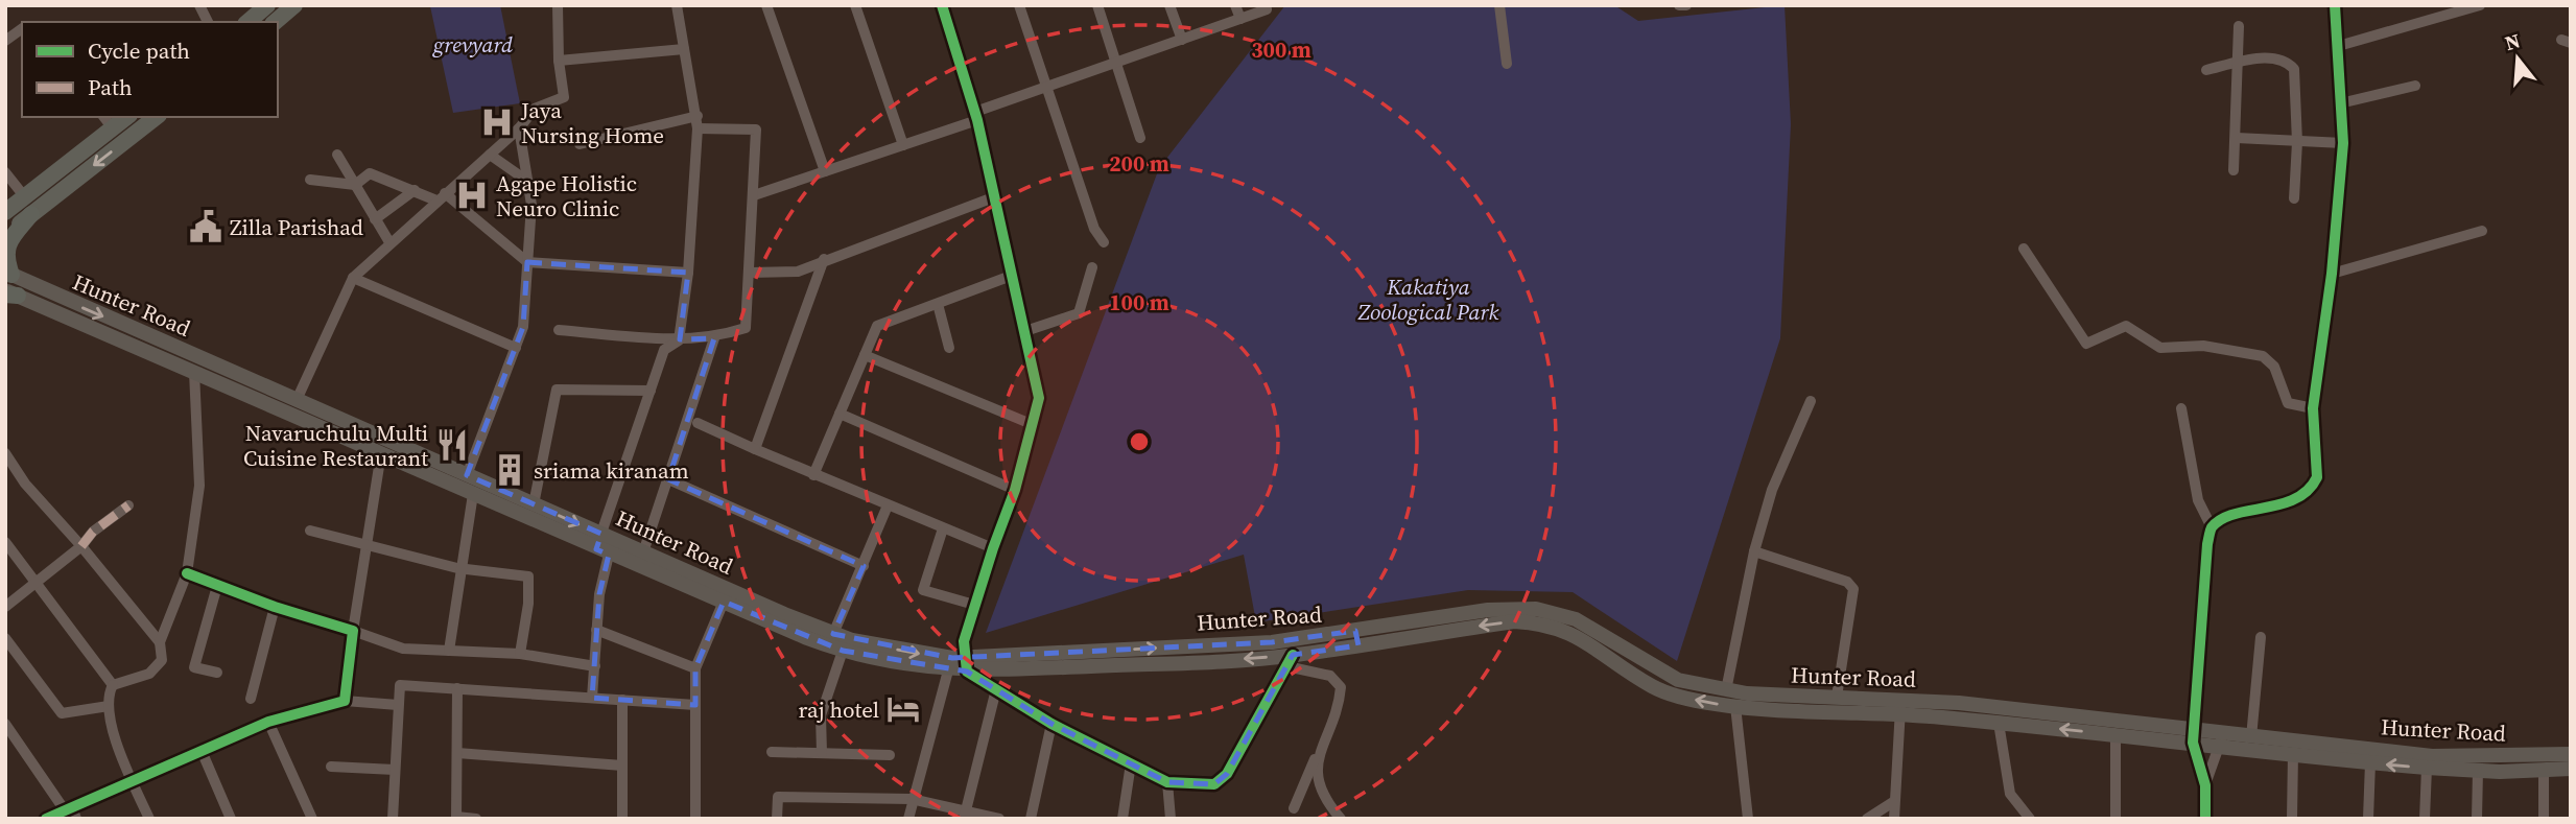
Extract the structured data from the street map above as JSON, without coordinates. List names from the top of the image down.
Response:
{
  "streets": {
    "main road": ["Hunter Road"]
  },
  "parks": ["grevyard", "Kakatiya Zoological Park"],
  "places": {
    "hospital": ["Jaya Nursing Home", "Agape Holistic Neuro Clinic"],
    "public building": ["Zilla Parishad"],
    "restaurant": ["Navaruchulu Multi Cuisine Restaurant"],
    "building": ["sriama kiranam"],
    "hotel": ["raj hotel"]
  },
  "legend": ["Cycle path", "Path"],
  "north": "top",
  "rings": ["300 m", "200 m", "100 m"]
}
